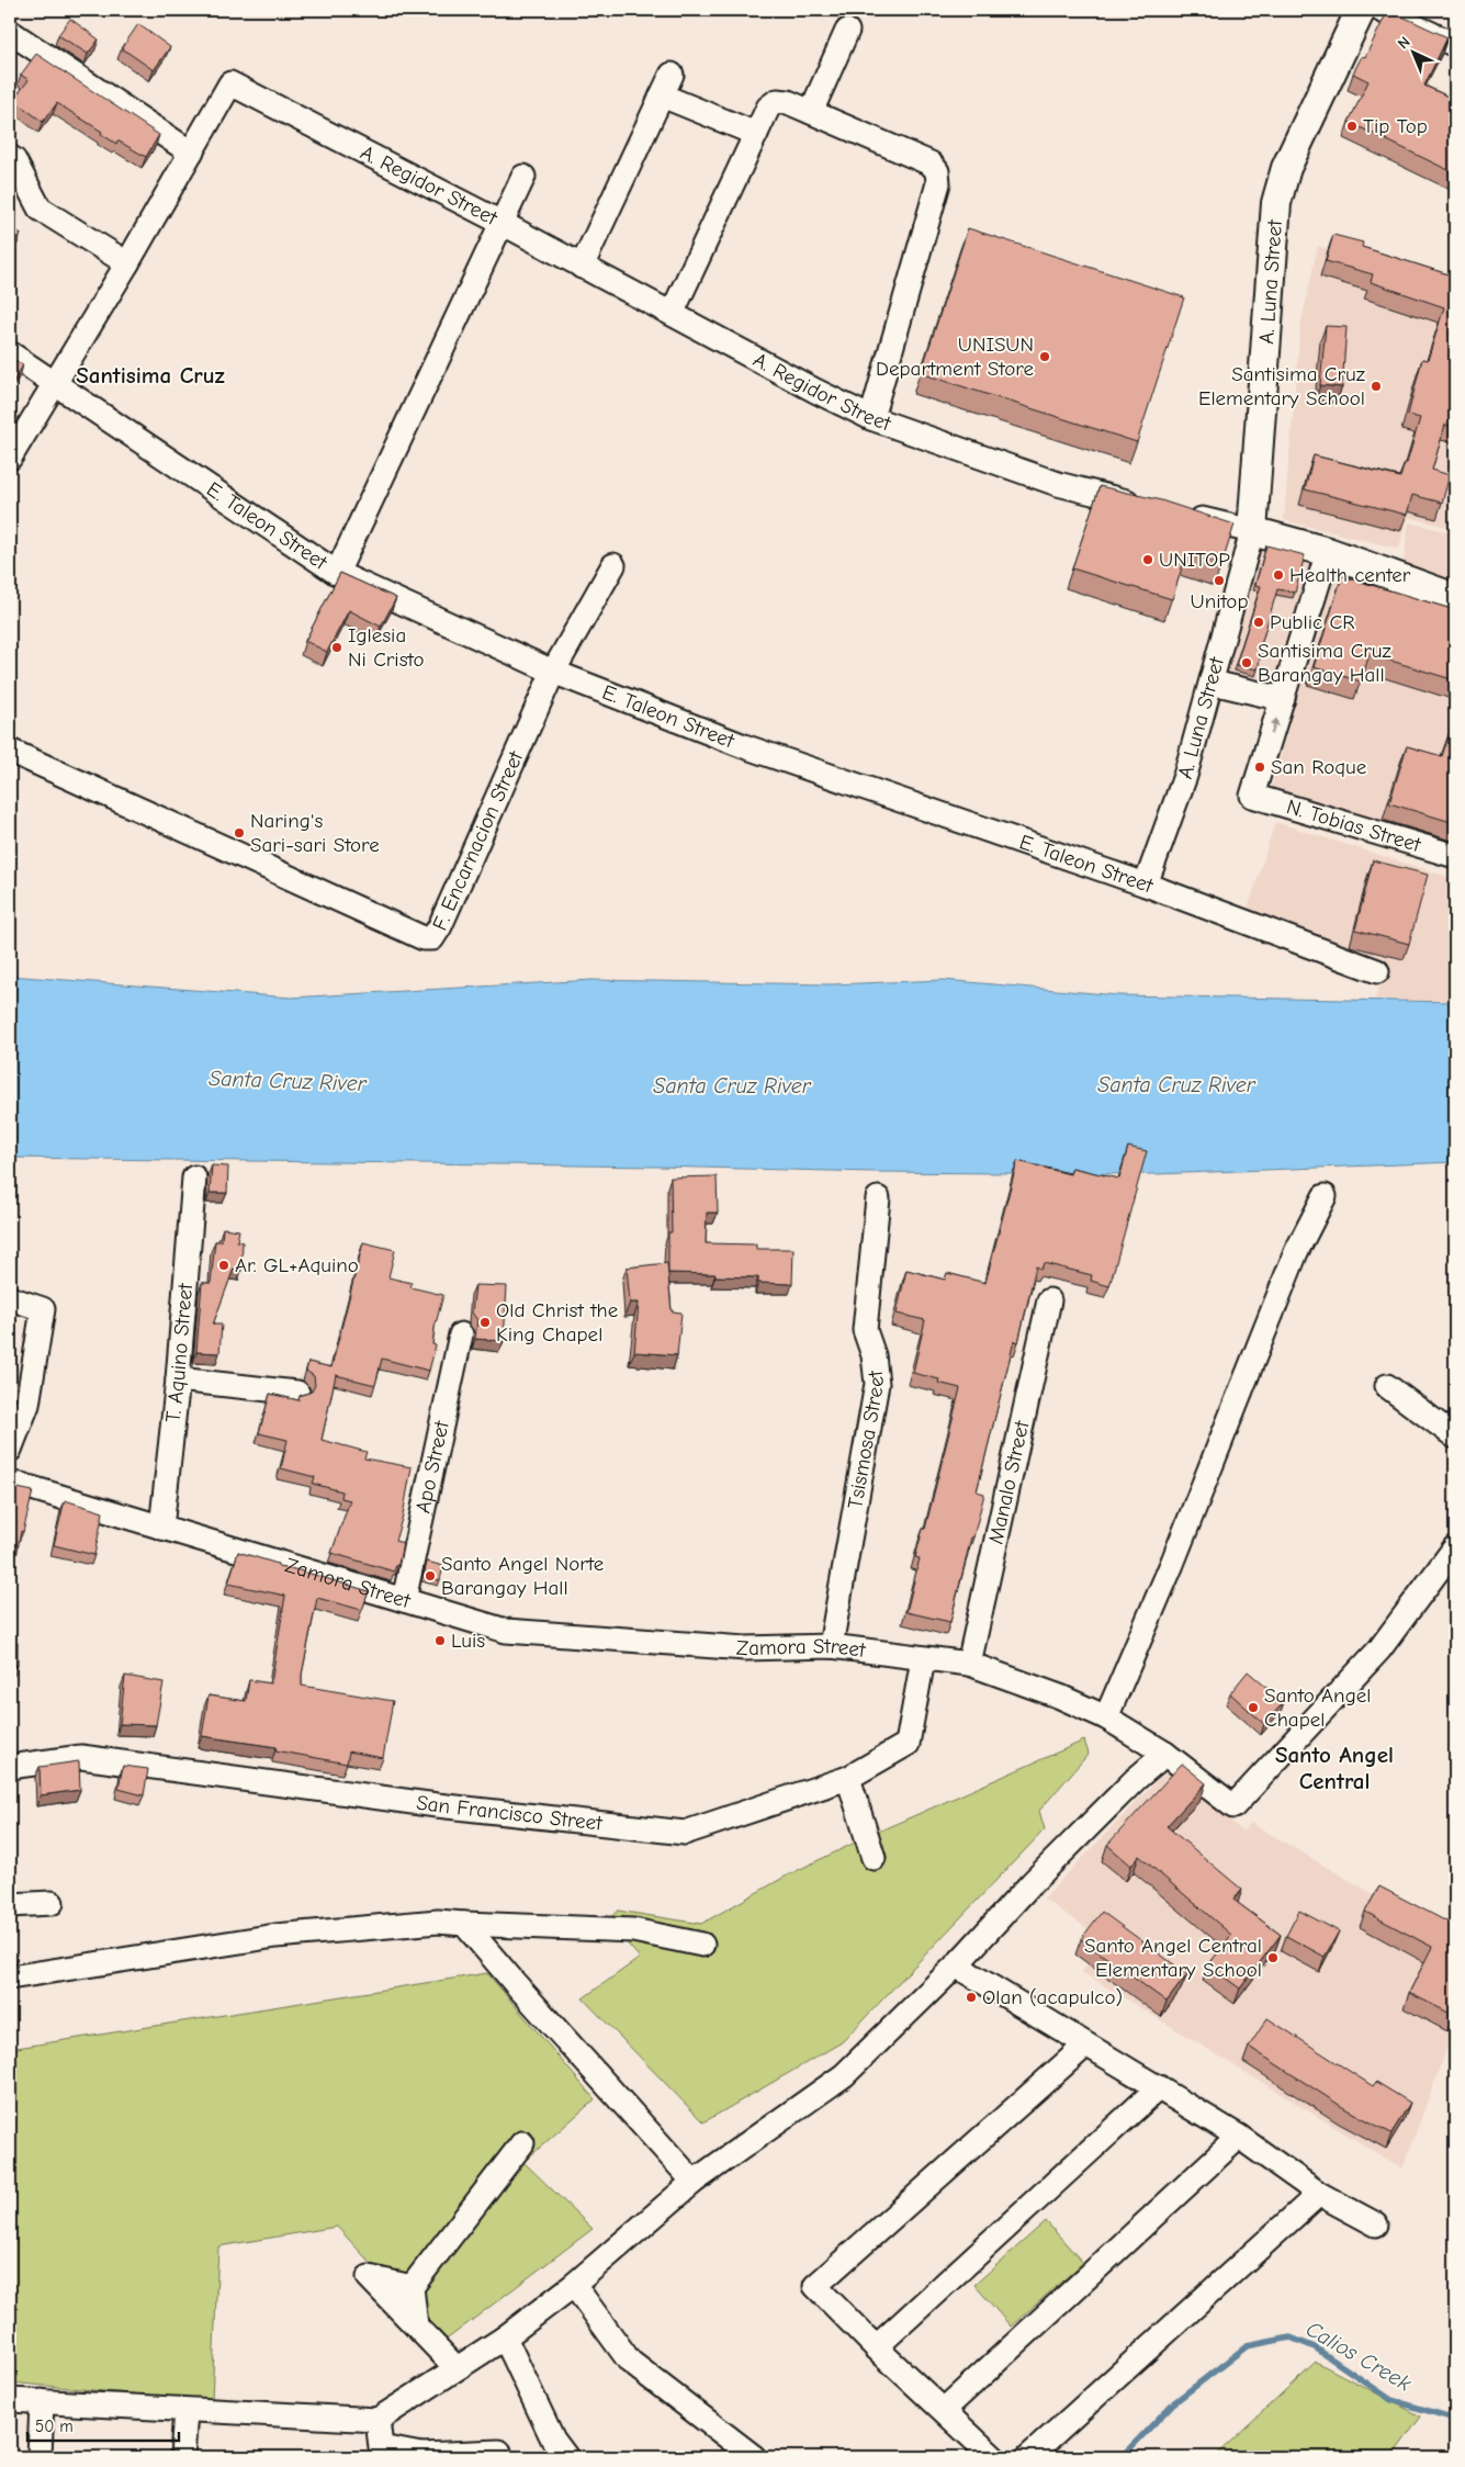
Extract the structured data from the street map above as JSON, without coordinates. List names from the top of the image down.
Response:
{
  "streets": {
    "street": [
      "A. Regidor Street",
      "A. Luna Street",
      "E. Taleon Street",
      "N. Tobias Street",
      "F. Encarnacion Street",
      "T. Aquino Street",
      "Tsismosa Street",
      "Apo Street",
      "Manalo Street",
      "Zamora Street",
      "San Francisco Street"
    ]
  },
  "crossings": [
    ["A. Luna Street", "E. Taleon Street"],
    ["E. Taleon Street", "F. Encarnacion Street"],
    ["T. Aquino Street", "Zamora Street"],
    ["Tsismosa Street", "Zamora Street"],
    ["Apo Street", "Zamora Street"],
    ["Manalo Street", "Zamora Street"],
    ["Zamora Street", "San Francisco Street"]
  ],
  "districts": ["Santisima Cruz", "Santo Angel Central"],
  "water": ["Santa Cruz River", "Calios Creek"],
  "places": [
    "Tip Top",
    "UNISUN Department Store",
    "Santisima Cruz Elementary School",
    "UNITOP",
    "Health center",
    "Unitop",
    "Public CR",
    "Iglesia Ni Cristo",
    "Santisima Cruz Barangay Hall",
    "San Roque",
    "Naring's Sari-sari Store",
    "Ar. GL+Aquino",
    "Old Christ the King Chapel",
    "Santo Angel Norte Barangay Hall",
    "Luis",
    "Santo Angel Chapel",
    "Santo Angel Central Elementary School",
    "Olan (acapulco)"
  ],
  "scale_bar": "50 m",
  "north": "top left"
}
